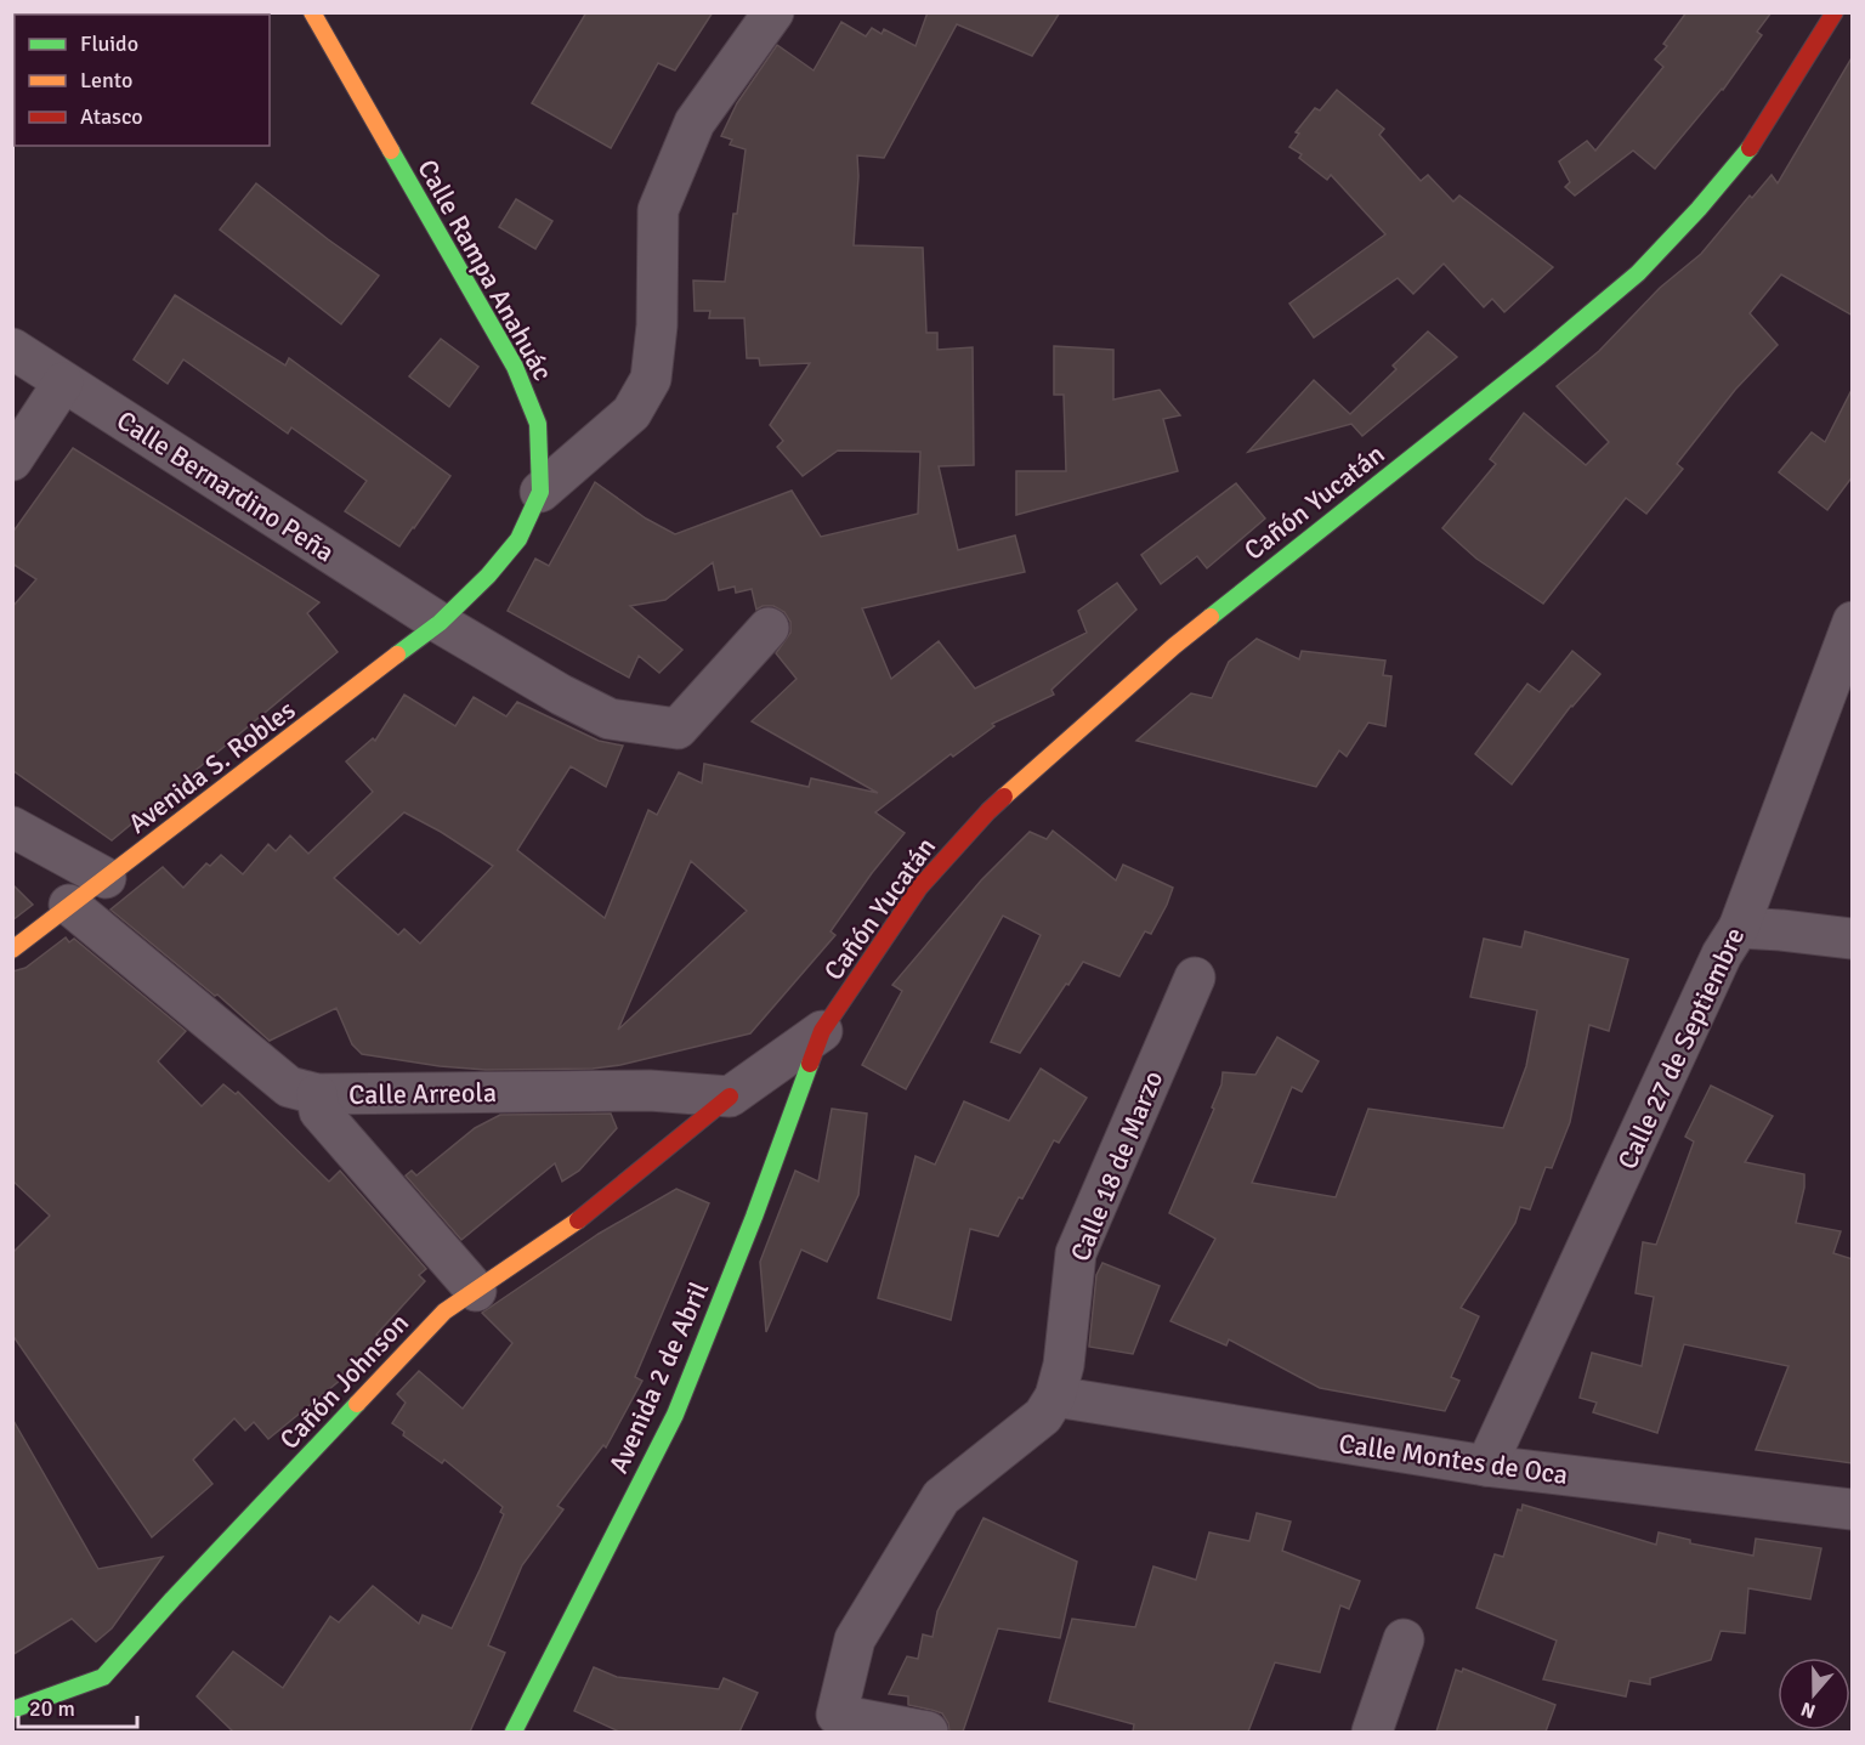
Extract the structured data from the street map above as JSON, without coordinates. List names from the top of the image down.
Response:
{
  "streets": {
    "street": [
      "Calle Rampa Anahuác",
      "Calle Bernardino Peña",
      "Cañón Yucatán",
      "Avenida S. Robles",
      "Calle 27 de Septiembre",
      "Calle Arreola",
      "Calle 18 de Marzo",
      "Avenida 2 de Abril",
      "Cañón Johnson",
      "Calle Montes de Oca"
    ]
  },
  "crossings": [
    ["Calle Rampa Anahuác", "Calle Bernardino Peña"],
    ["Calle Rampa Anahuác", "Avenida S. Robles"],
    ["Calle Bernardino Peña", "Avenida S. Robles"],
    ["Cañón Yucatán", "Avenida 2 de Abril"],
    ["Avenida S. Robles", "Calle Arreola"],
    ["Calle 27 de Septiembre", "Calle Montes de Oca"],
    ["Calle Arreola", "Cañón Johnson"],
    ["Calle 18 de Marzo", "Calle Montes de Oca"]
  ],
  "legend": ["Fluido", "Lento", "Atasco"],
  "scale_bar": "20 m",
  "north": "bottom"
}
